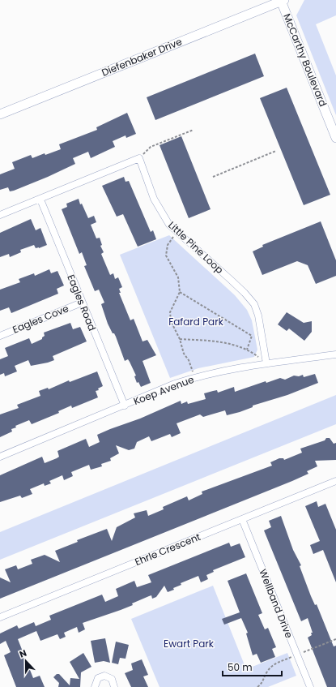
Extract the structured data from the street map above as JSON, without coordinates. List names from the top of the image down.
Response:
{
  "streets": {
    "main road": ["Diefenbaker Drive", "McCarthy Boulevard"],
    "street": [
      "Little Pine Loop",
      "Eagles Road",
      "Eagles Cove",
      "Koep Avenue",
      "Ehrle Crescent",
      "Wellband Drive"
    ]
  },
  "crossings": [
    ["Diefenbaker Drive", "McCarthy Boulevard"],
    ["Little Pine Loop", "Koep Avenue"],
    ["Eagles Road", "Eagles Cove"],
    ["Eagles Road", "Koep Avenue"],
    ["Ehrle Crescent", "Wellband Drive"]
  ],
  "parks": ["Fafard Park", "Ewart Park"],
  "scale_bar": "50 m",
  "north": "top"
}
